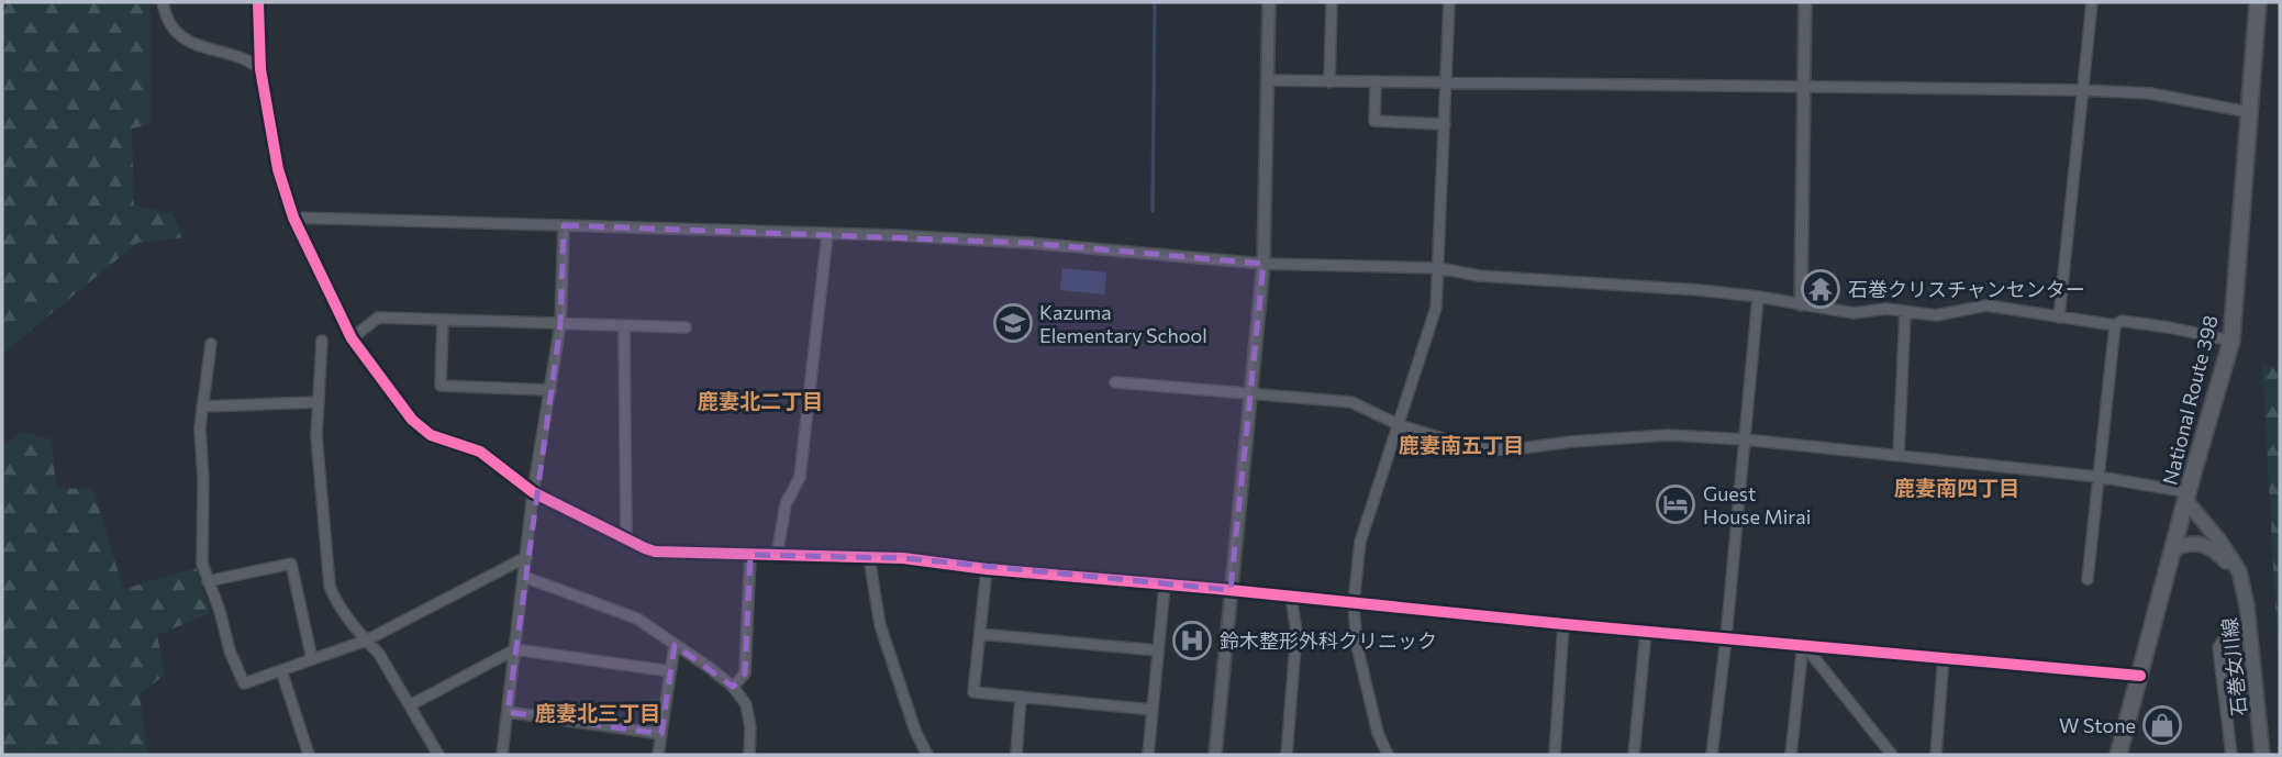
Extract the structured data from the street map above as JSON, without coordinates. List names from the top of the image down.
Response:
{
  "streets": {
    "highway": ["National Route 398"],
    "main road": ["石巻女川線"]
  },
  "crossings": [
    ["National Route 398", "石巻女川線"]
  ],
  "districts": [
    "鹿妻北二丁目",
    "鹿妻南五丁目",
    "鹿妻南四丁目",
    "鹿妻北三丁目"
  ],
  "places": {
    "temple": ["石巻クリスチャンセンター"],
    "school or university": ["Kazuma Elementary School"],
    "hotel": ["Guest House Mirai"],
    "hospital": ["鈴木整形外科クリニック"],
    "shop": ["W Stone"]
  }
}
